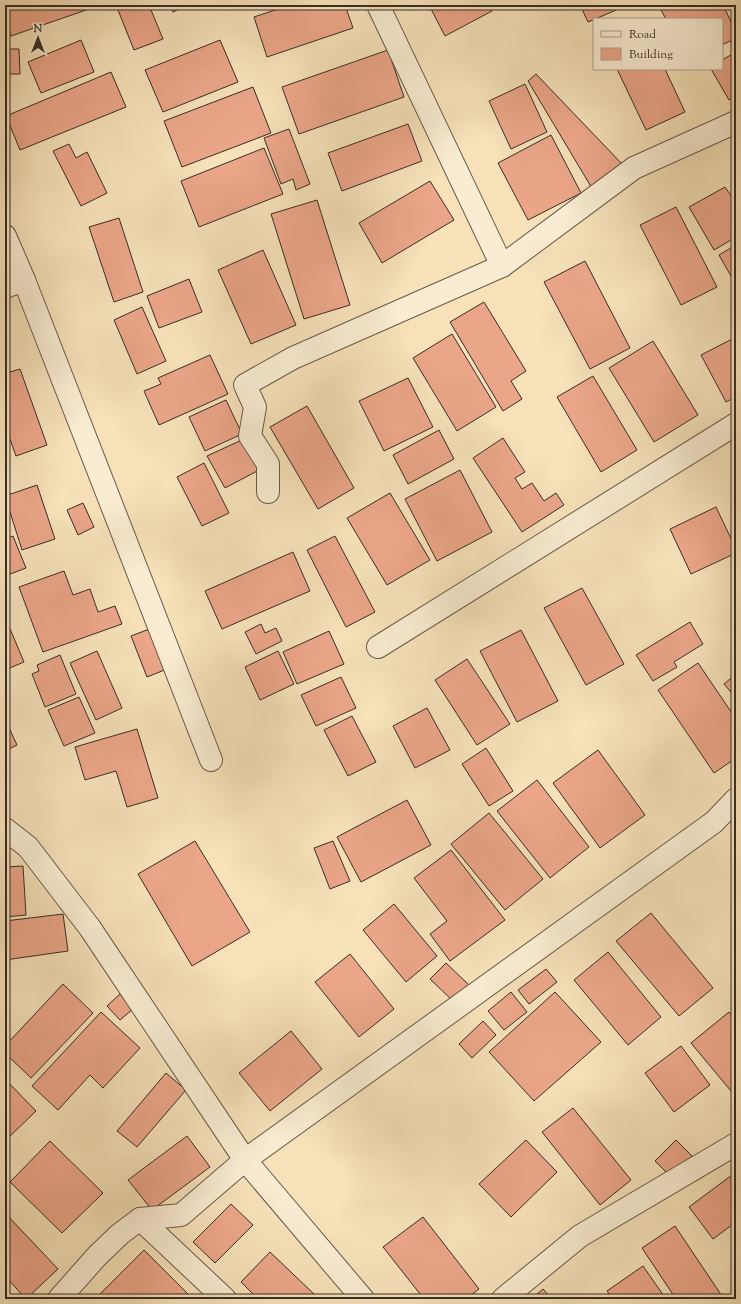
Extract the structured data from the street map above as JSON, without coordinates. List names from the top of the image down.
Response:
{
  "legend": ["Road", "Building"],
  "north": "top"
}
